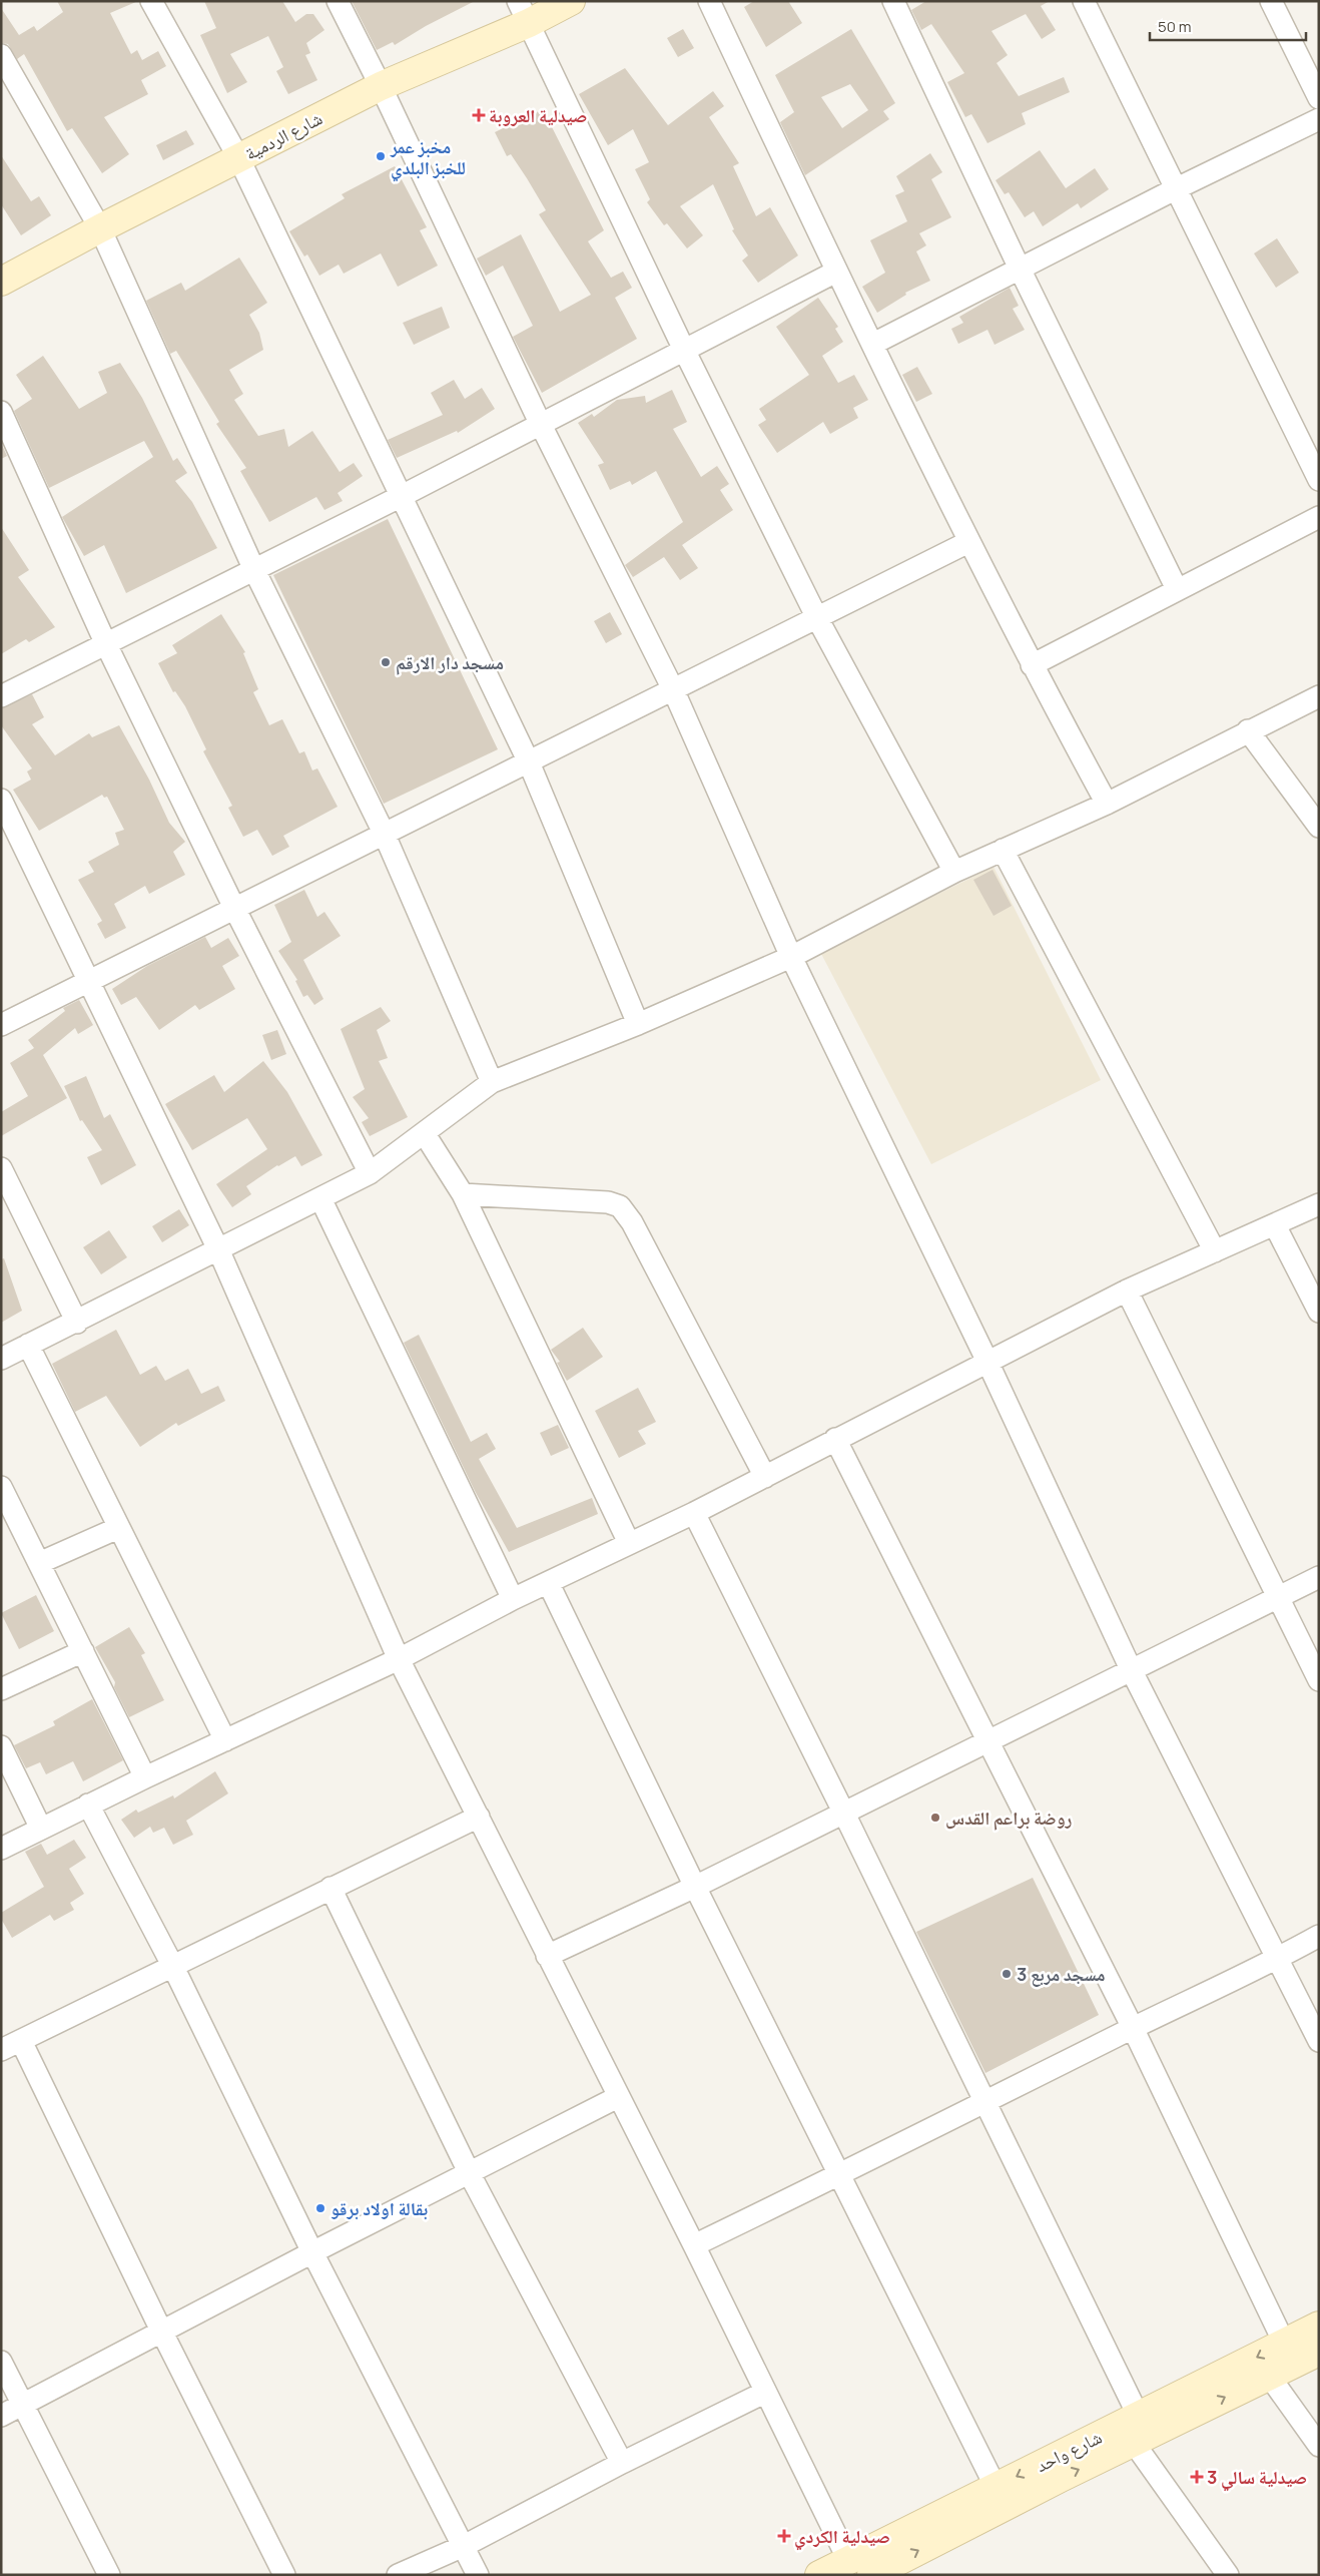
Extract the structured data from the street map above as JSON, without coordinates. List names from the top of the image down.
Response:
{
  "streets": {
    "street": ["شارع الردمية", "شارع واحد"]
  },
  "places": {
    "health": ["صيدلية العروبة", "صيدلية سالي 3", "صيدلية الكردي"],
    "other": [
      "مخبز عمر للخبز البلدي",
      "مسجد دار الارقم",
      "روضة براعم القدس",
      "مسجد مربع 3",
      "بقالة اولاد برقو"
    ]
  },
  "scale_bar": "50 m"
}
